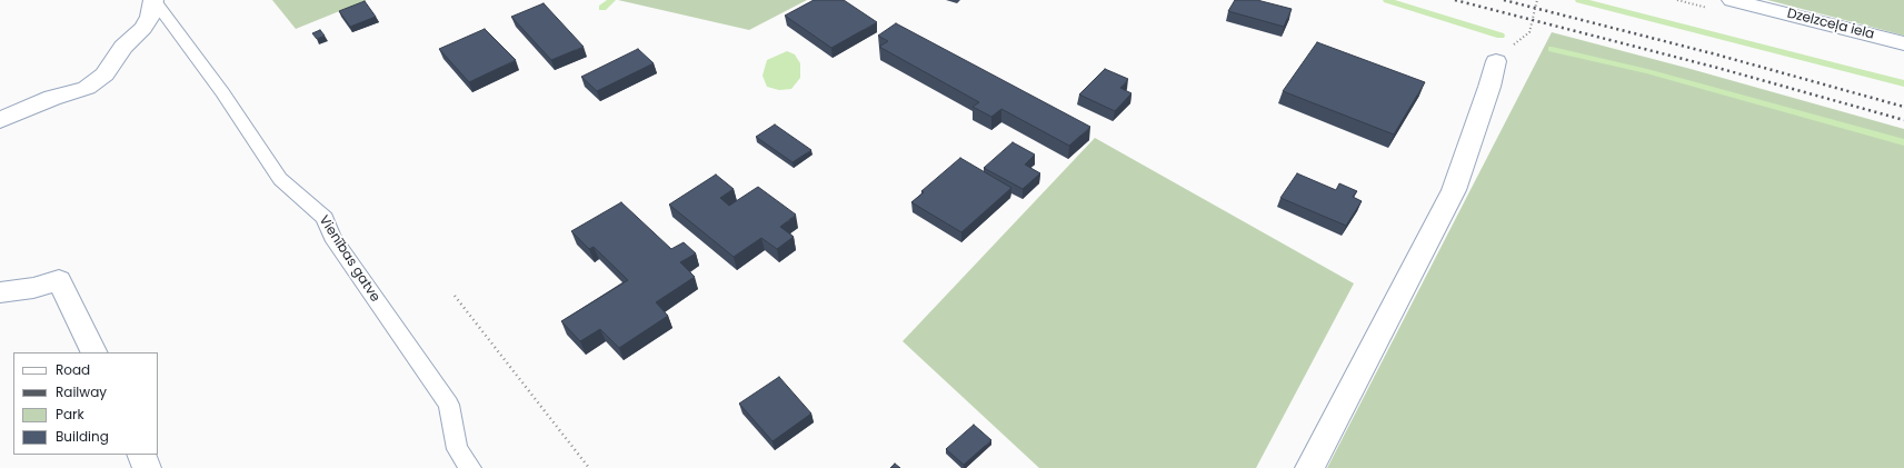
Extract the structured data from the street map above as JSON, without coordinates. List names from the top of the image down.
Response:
{
  "streets": {
    "main road": ["Dzelzceļa iela"],
    "lane": ["Vienības gatve"]
  },
  "legend": [
    "Road",
    "Railway",
    "Park",
    "Building"
  ]
}
